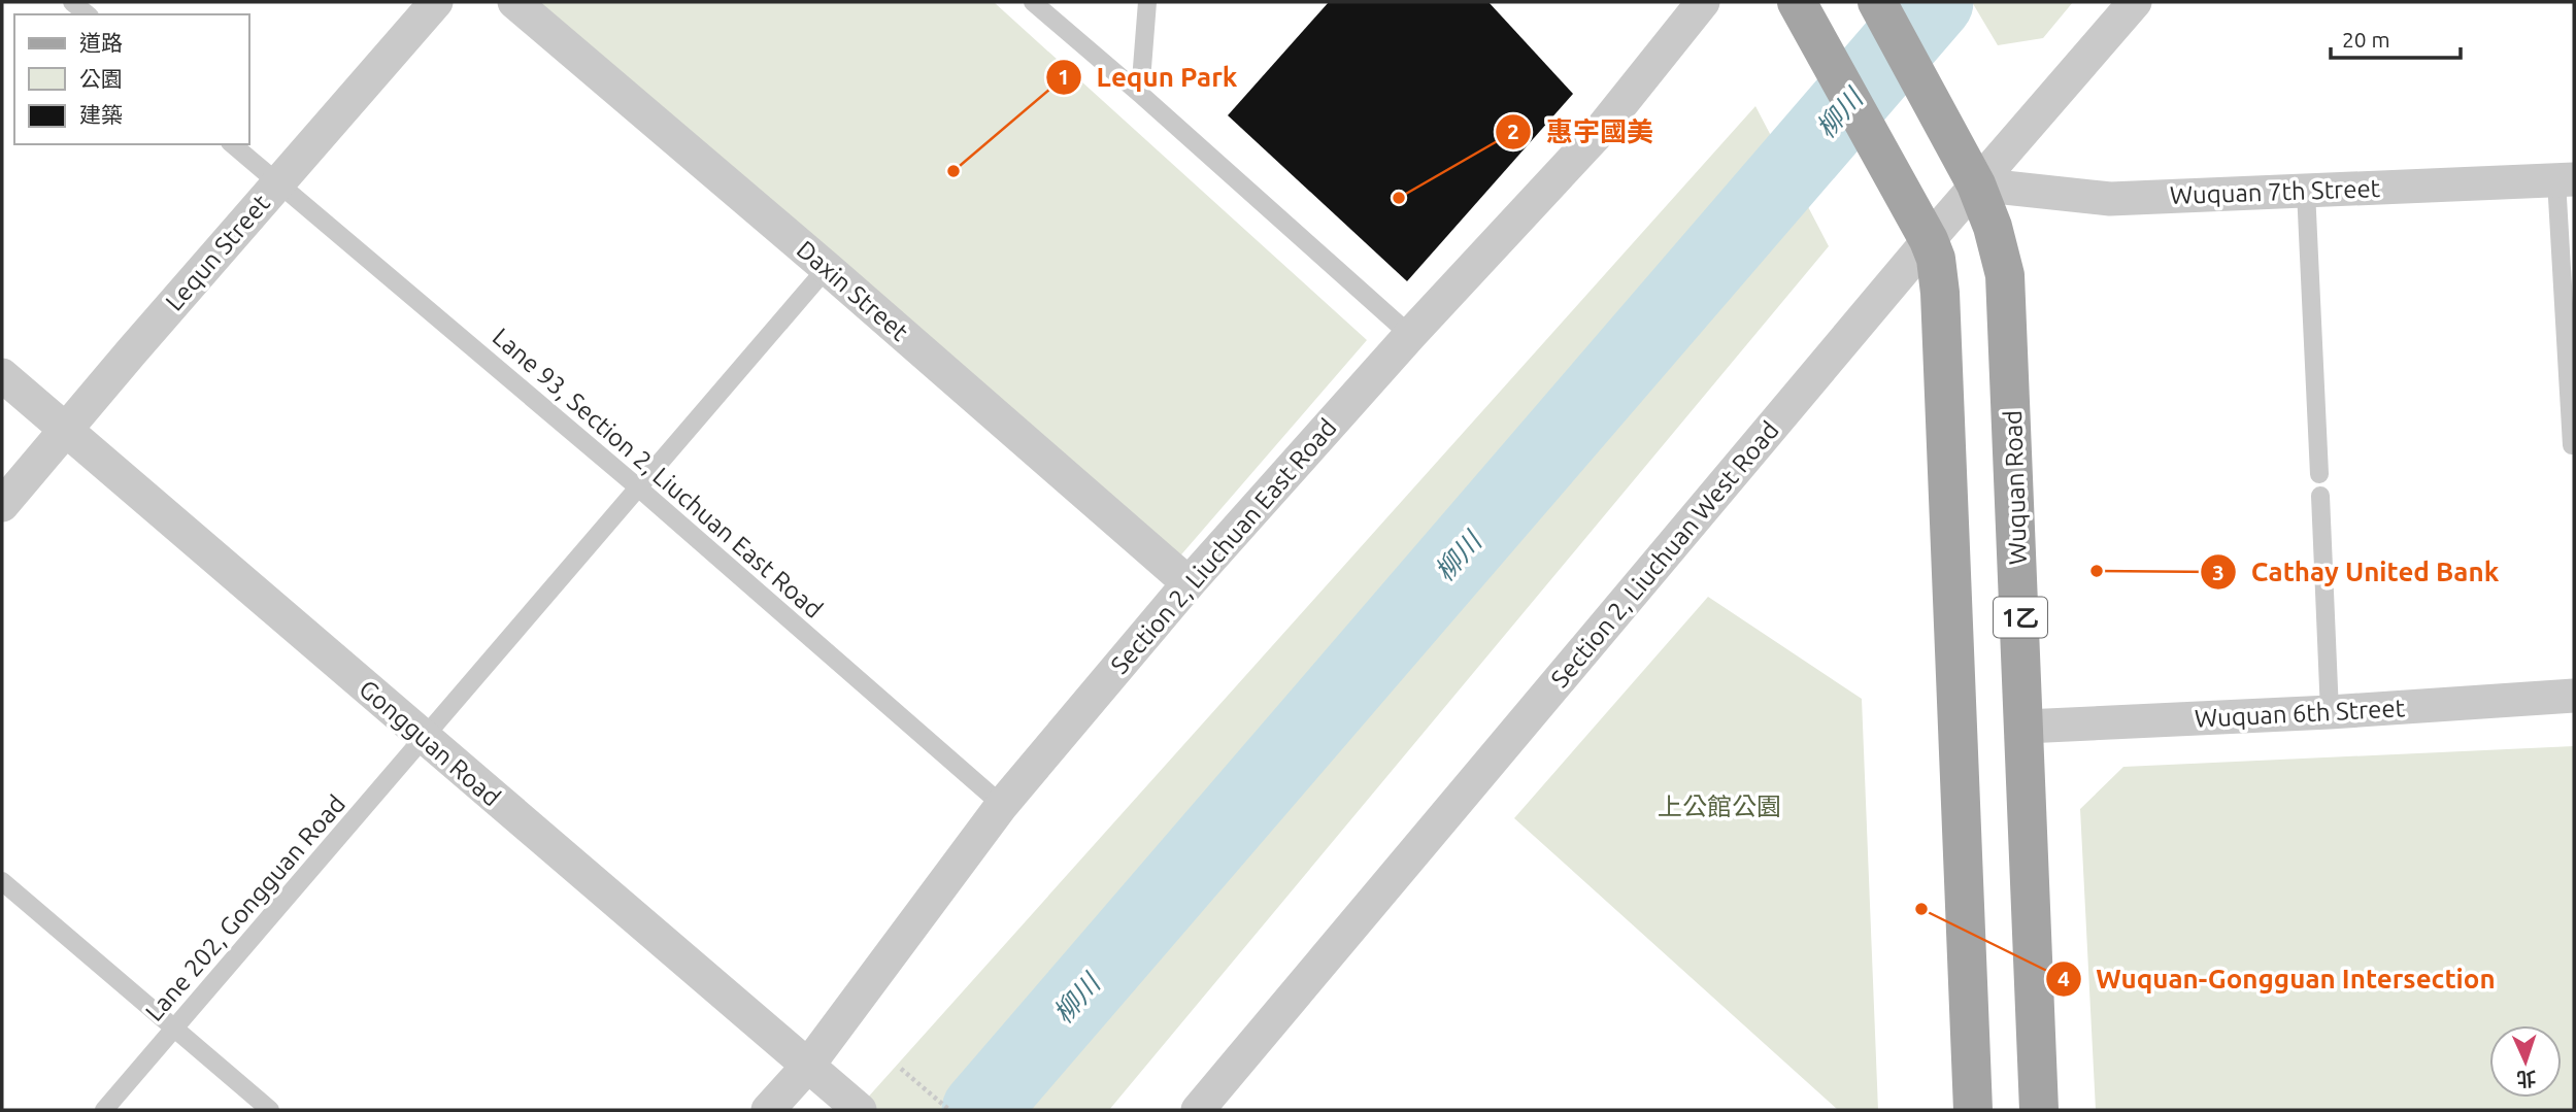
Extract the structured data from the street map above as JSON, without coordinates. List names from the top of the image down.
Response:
{
  "streets": {
    "main road": ["Wuquan Road", "1乙"],
    "street": [
      "Wuquan 7th Street",
      "Lequn Street",
      "Daxin Street",
      "Section 2, Liuchuan East Road",
      "Section 2, Liuchuan West Road",
      "Wuquan 6th Street",
      "Gongguan Road"
    ],
    "lane": ["Lane 93, Section 2, Liuchuan East Road", "Lane 202, Gongguan Road"]
  },
  "crossings": [
    ["Wuquan 7th Street", "Wuquan Road"],
    ["Wuquan 7th Street", "Section 2, Liuchuan West Road"],
    ["Lequn Street", "Lane 93, Section 2, Liuchuan East Road"],
    ["Lequn Street", "Gongguan Road"],
    ["Daxin Street", "Section 2, Liuchuan East Road"],
    ["Daxin Street", "Lane 202, Gongguan Road"],
    ["Lane 93, Section 2, Liuchuan East Road", "Section 2, Liuchuan East Road"],
    ["Lane 93, Section 2, Liuchuan East Road", "Lane 202, Gongguan Road"],
    ["Wuquan Road", "Section 2, Liuchuan West Road"],
    ["Wuquan Road", "Wuquan 6th Street"],
    ["Section 2, Liuchuan East Road", "Gongguan Road"],
    ["Gongguan Road", "Lane 202, Gongguan Road"]
  ],
  "water": ["柳川"],
  "parks": ["上公館公園"],
  "places": [
    "Lequn Park",
    "惠宇國美",
    "Cathay United Bank",
    "Wuquan-Gongguan Intersection"
  ],
  "legend": ["道路", "公園", "建築"],
  "scale_bar": "20 m",
  "north": "bottom"
}
